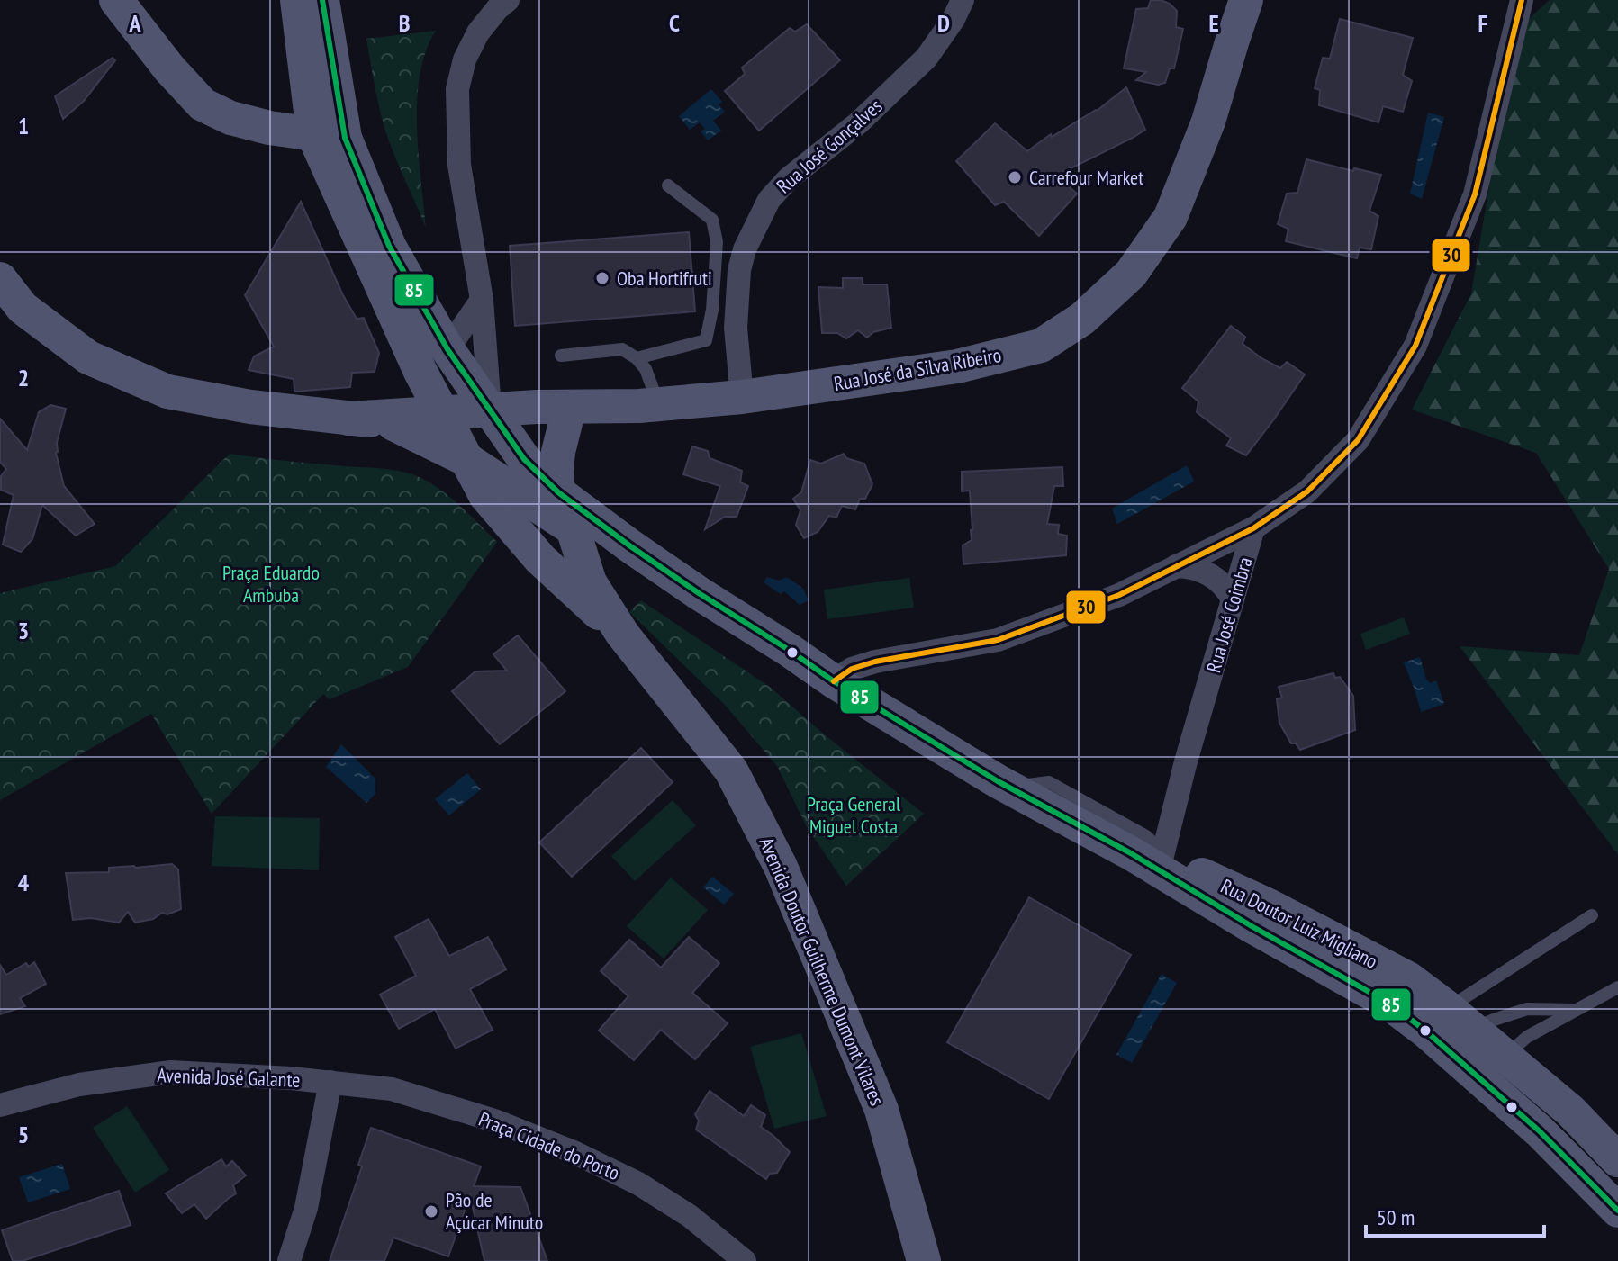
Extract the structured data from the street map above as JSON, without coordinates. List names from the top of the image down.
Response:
{
  "streets": {
    "main road": ["Rua José da Silva Ribeiro", "Rua Doutor Luiz Migliano", "Avenida Doutor Guilherme Dumont Vilares"],
    "street": [
      "Rua José Gonçalves",
      "Rua José Coimbra",
      "Avenida José Galante",
      "Praça Cidade do Porto"
    ]
  },
  "crossings": [
    ["Rua José Gonçalves", "Rua José da Silva Ribeiro"],
    ["Rua José da Silva Ribeiro", "Avenida Doutor Guilherme Dumont Vilares"],
    ["Rua José Coimbra", "Rua Doutor Luiz Migliano"],
    ["Rua Doutor Luiz Migliano", "Avenida Doutor Guilherme Dumont Vilares"],
    ["Avenida José Galante", "Praça Cidade do Porto"]
  ],
  "parks": ["Praça Eduardo Ambuba", "Praça General Miguel Costa"],
  "places": ["Carrefour Market", "Oba Hortifruti", "Pão de Açúcar Minuto"],
  "lines": ["transit line 85", "transit line 30"],
  "scale_bar": "50 m",
  "grid": {
    "columns": [
      "A",
      "B",
      "C",
      "D",
      "E",
      "F"
    ],
    "rows": [
      "1",
      "2",
      "3",
      "4",
      "5"
    ]
  }
}
